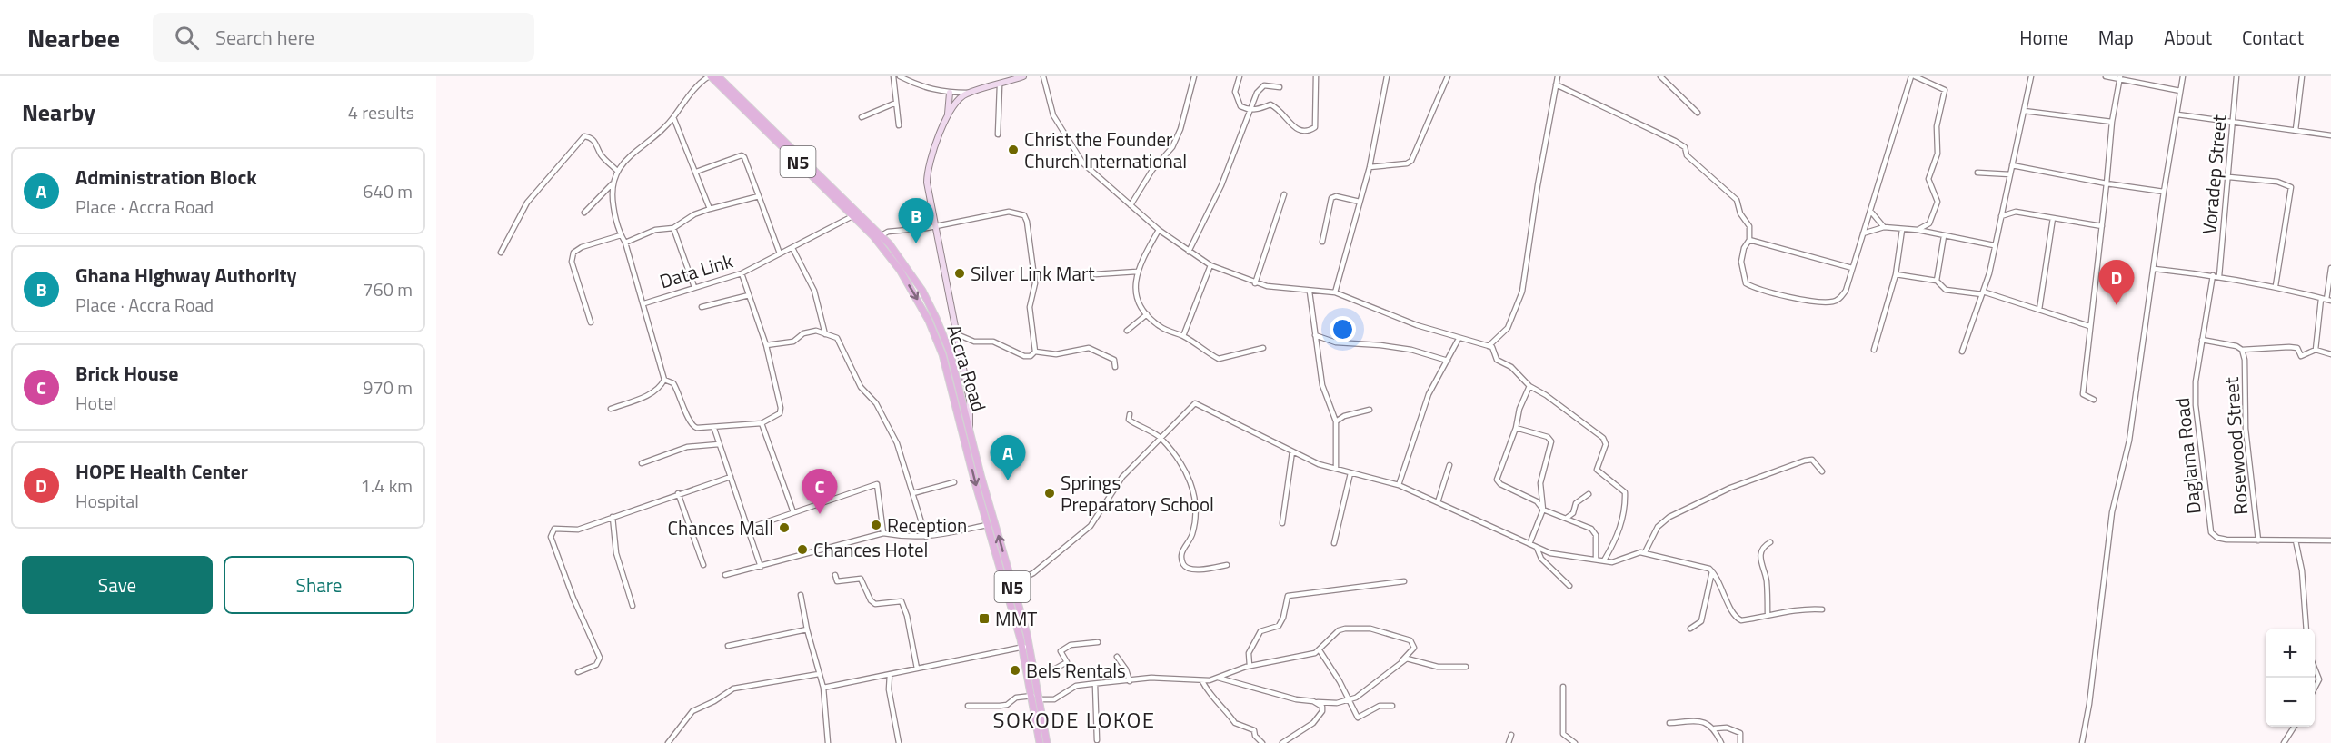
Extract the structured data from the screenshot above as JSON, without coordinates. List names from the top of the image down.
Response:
{
  "streets": {
    "main road": ["N5", "Accra Road"],
    "street": [
      "Voradep Street",
      "Data Link",
      "Rosewood Street",
      "Daglama Road"
    ]
  },
  "crossings": [
    ["Data Link", "Accra Road"],
    ["Rosewood Street", "Daglama Road"]
  ],
  "districts": ["SOKODE LOKOE"],
  "places": {
    "other": [
      "Christ the Founder Church International",
      "Silver Link Mart",
      "Springs Preparatory School",
      "Reception",
      "Chances Mall",
      "Chances Hotel",
      "Bels Rentals"
    ],
    "transit": ["MMT"]
  },
  "page": {
    "header": "Nearbee",
    "search": "Search here",
    "nav": [
      "Home",
      "Map",
      "About",
      "Contact"
    ],
    "heading": ["Nearby", "4 results"],
    "list": [
      {
        "mark": "A",
        "name": "Administration Block",
        "note": "Place · Accra Road",
        "value": "640 m"
      },
      {
        "mark": "B",
        "name": "Ghana Highway Authority",
        "note": "Place · Accra Road",
        "value": "760 m"
      },
      {
        "mark": "C",
        "name": "Brick House",
        "note": "Hotel",
        "value": "970 m"
      },
      {
        "mark": "D",
        "name": "HOPE Health Center",
        "note": "Hospital",
        "value": "1.4 km"
      }
    ],
    "pins": [
      "B",
      "D",
      "A",
      "C"
    ],
    "buttons": ["Save", "Share"],
    "map_buttons": ["+", "−"]
  }
}
